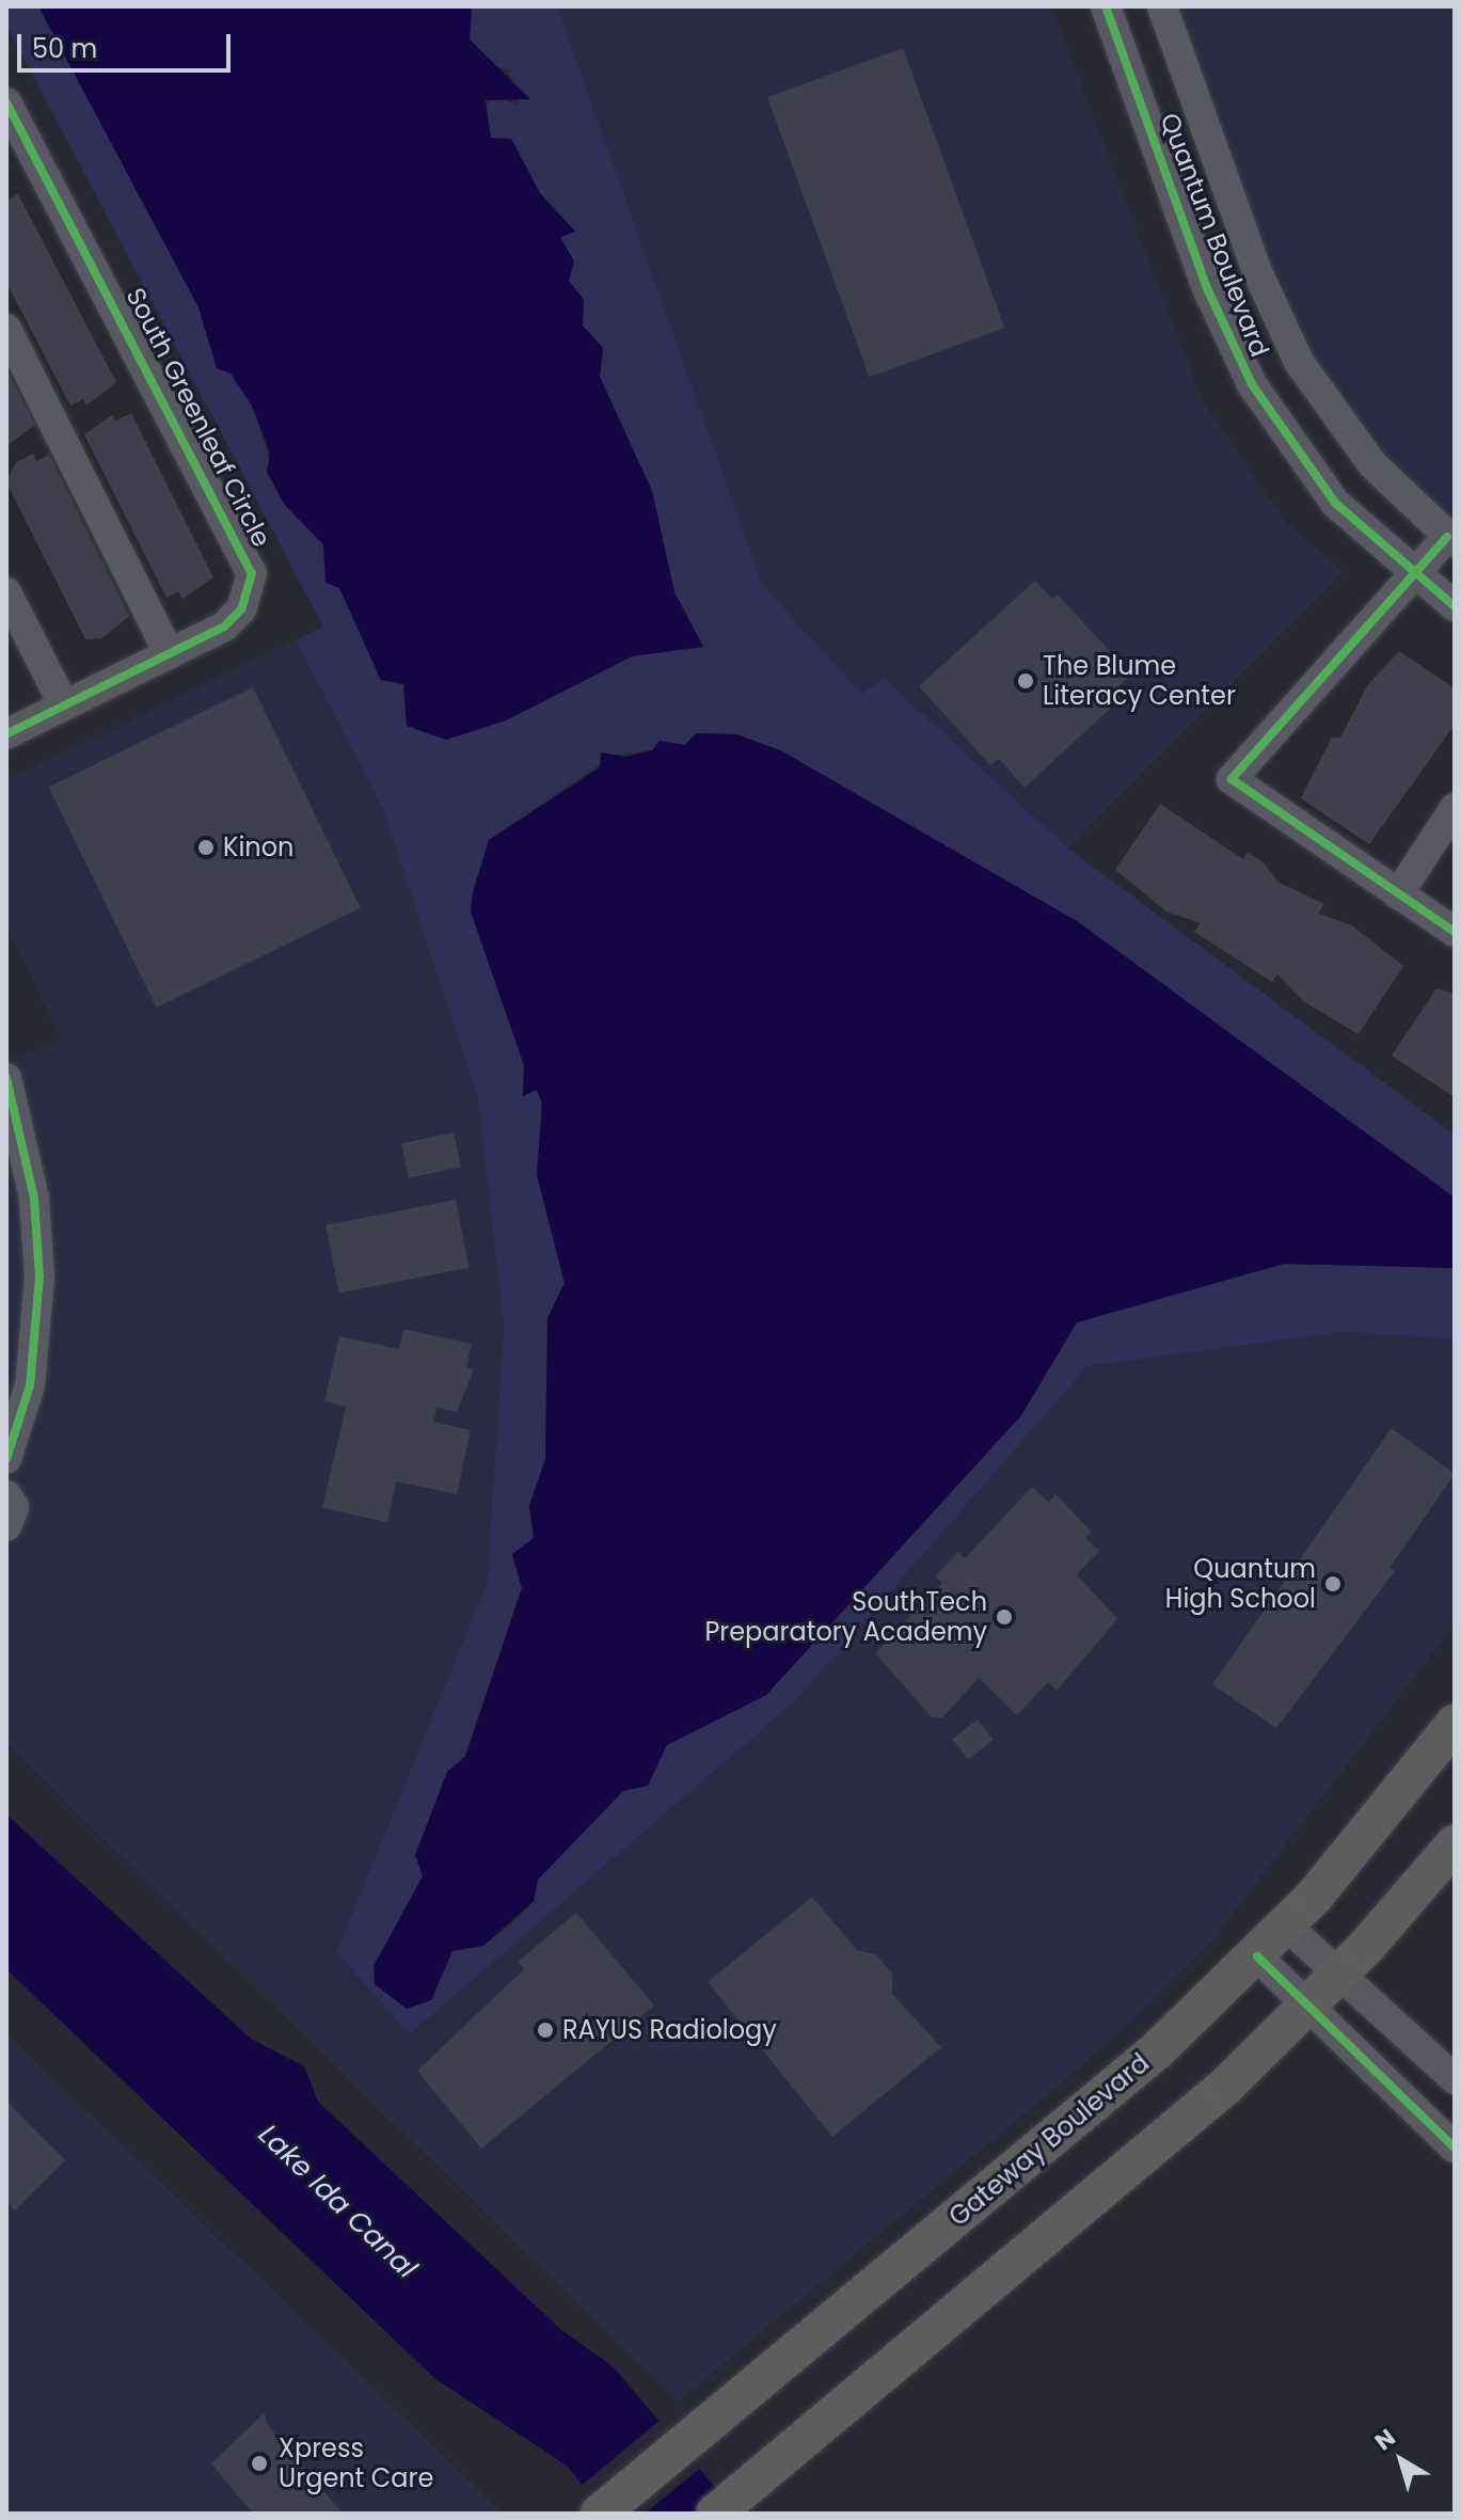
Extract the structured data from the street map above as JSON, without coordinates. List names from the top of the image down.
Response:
{
  "streets": {
    "main road": ["Gateway Boulevard"],
    "street": ["Quantum Boulevard", "South Greenleaf Circle"]
  },
  "water": ["Lake Ida Canal"],
  "places": [
    "The Blume Literacy Center",
    "Kinon",
    "Quantum High School",
    "SouthTech Preparatory Academy",
    "RAYUS Radiology",
    "Xpress Urgent Care"
  ],
  "scale_bar": "50 m",
  "north": "top left"
}
